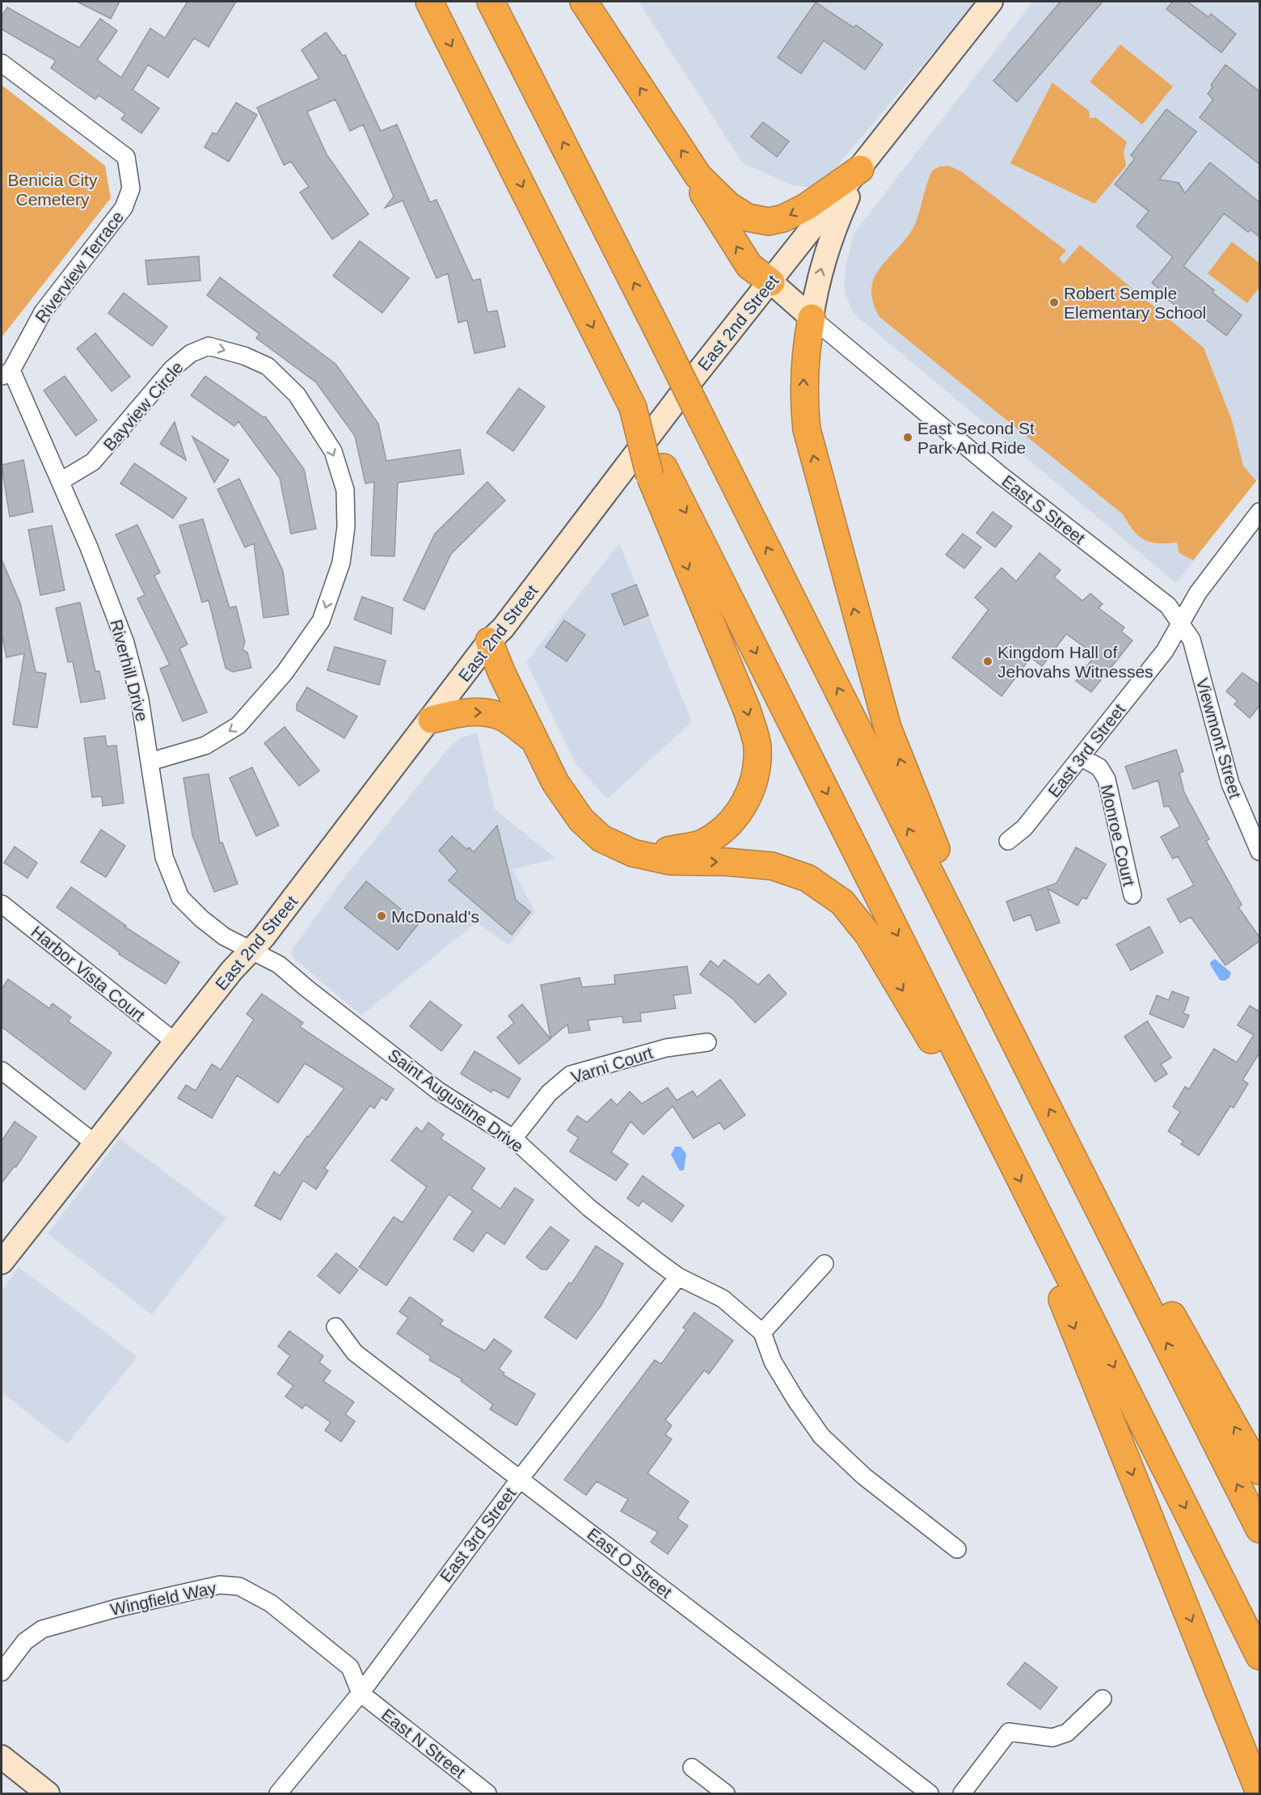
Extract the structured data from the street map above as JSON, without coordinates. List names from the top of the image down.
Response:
{
  "streets": {
    "main road": ["East 2nd Street", "East S Street"],
    "street": [
      "Riverview Terrace",
      "Bayview Circle",
      "Riverhill Drive",
      "Viewmont Street",
      "East 3rd Street",
      "Monroe Court",
      "Harbor Vista Court",
      "Varni Court",
      "Saint Augustine Drive",
      "East O Street",
      "Wingfield Way",
      "East N Street"
    ]
  },
  "crossings": [
    ["Riverview Terrace", "Riverhill Drive"],
    ["East 2nd Street", "East S Street"],
    ["East 2nd Street", "Riverhill Drive"],
    ["East 2nd Street", "Harbor Vista Court"],
    ["East 2nd Street", "Saint Augustine Drive"],
    ["Bayview Circle", "Riverhill Drive"],
    ["East S Street", "Viewmont Street"],
    ["East S Street", "East 3rd Street"],
    ["Riverhill Drive", "Saint Augustine Drive"],
    ["Viewmont Street", "East 3rd Street"],
    ["East 3rd Street", "Monroe Court"],
    ["East 3rd Street", "Saint Augustine Drive"],
    ["East 3rd Street", "East O Street"],
    ["East 3rd Street", "Wingfield Way"],
    ["East 3rd Street", "East N Street"],
    ["Varni Court", "Saint Augustine Drive"],
    ["Wingfield Way", "East N Street"]
  ],
  "parks": ["Benicia City Cemetery"],
  "places": [
    "Robert Semple Elementary School",
    "East Second St Park And Ride",
    "Kingdom Hall of Jehovahs Witnesses",
    "McDonald's"
  ]
}
